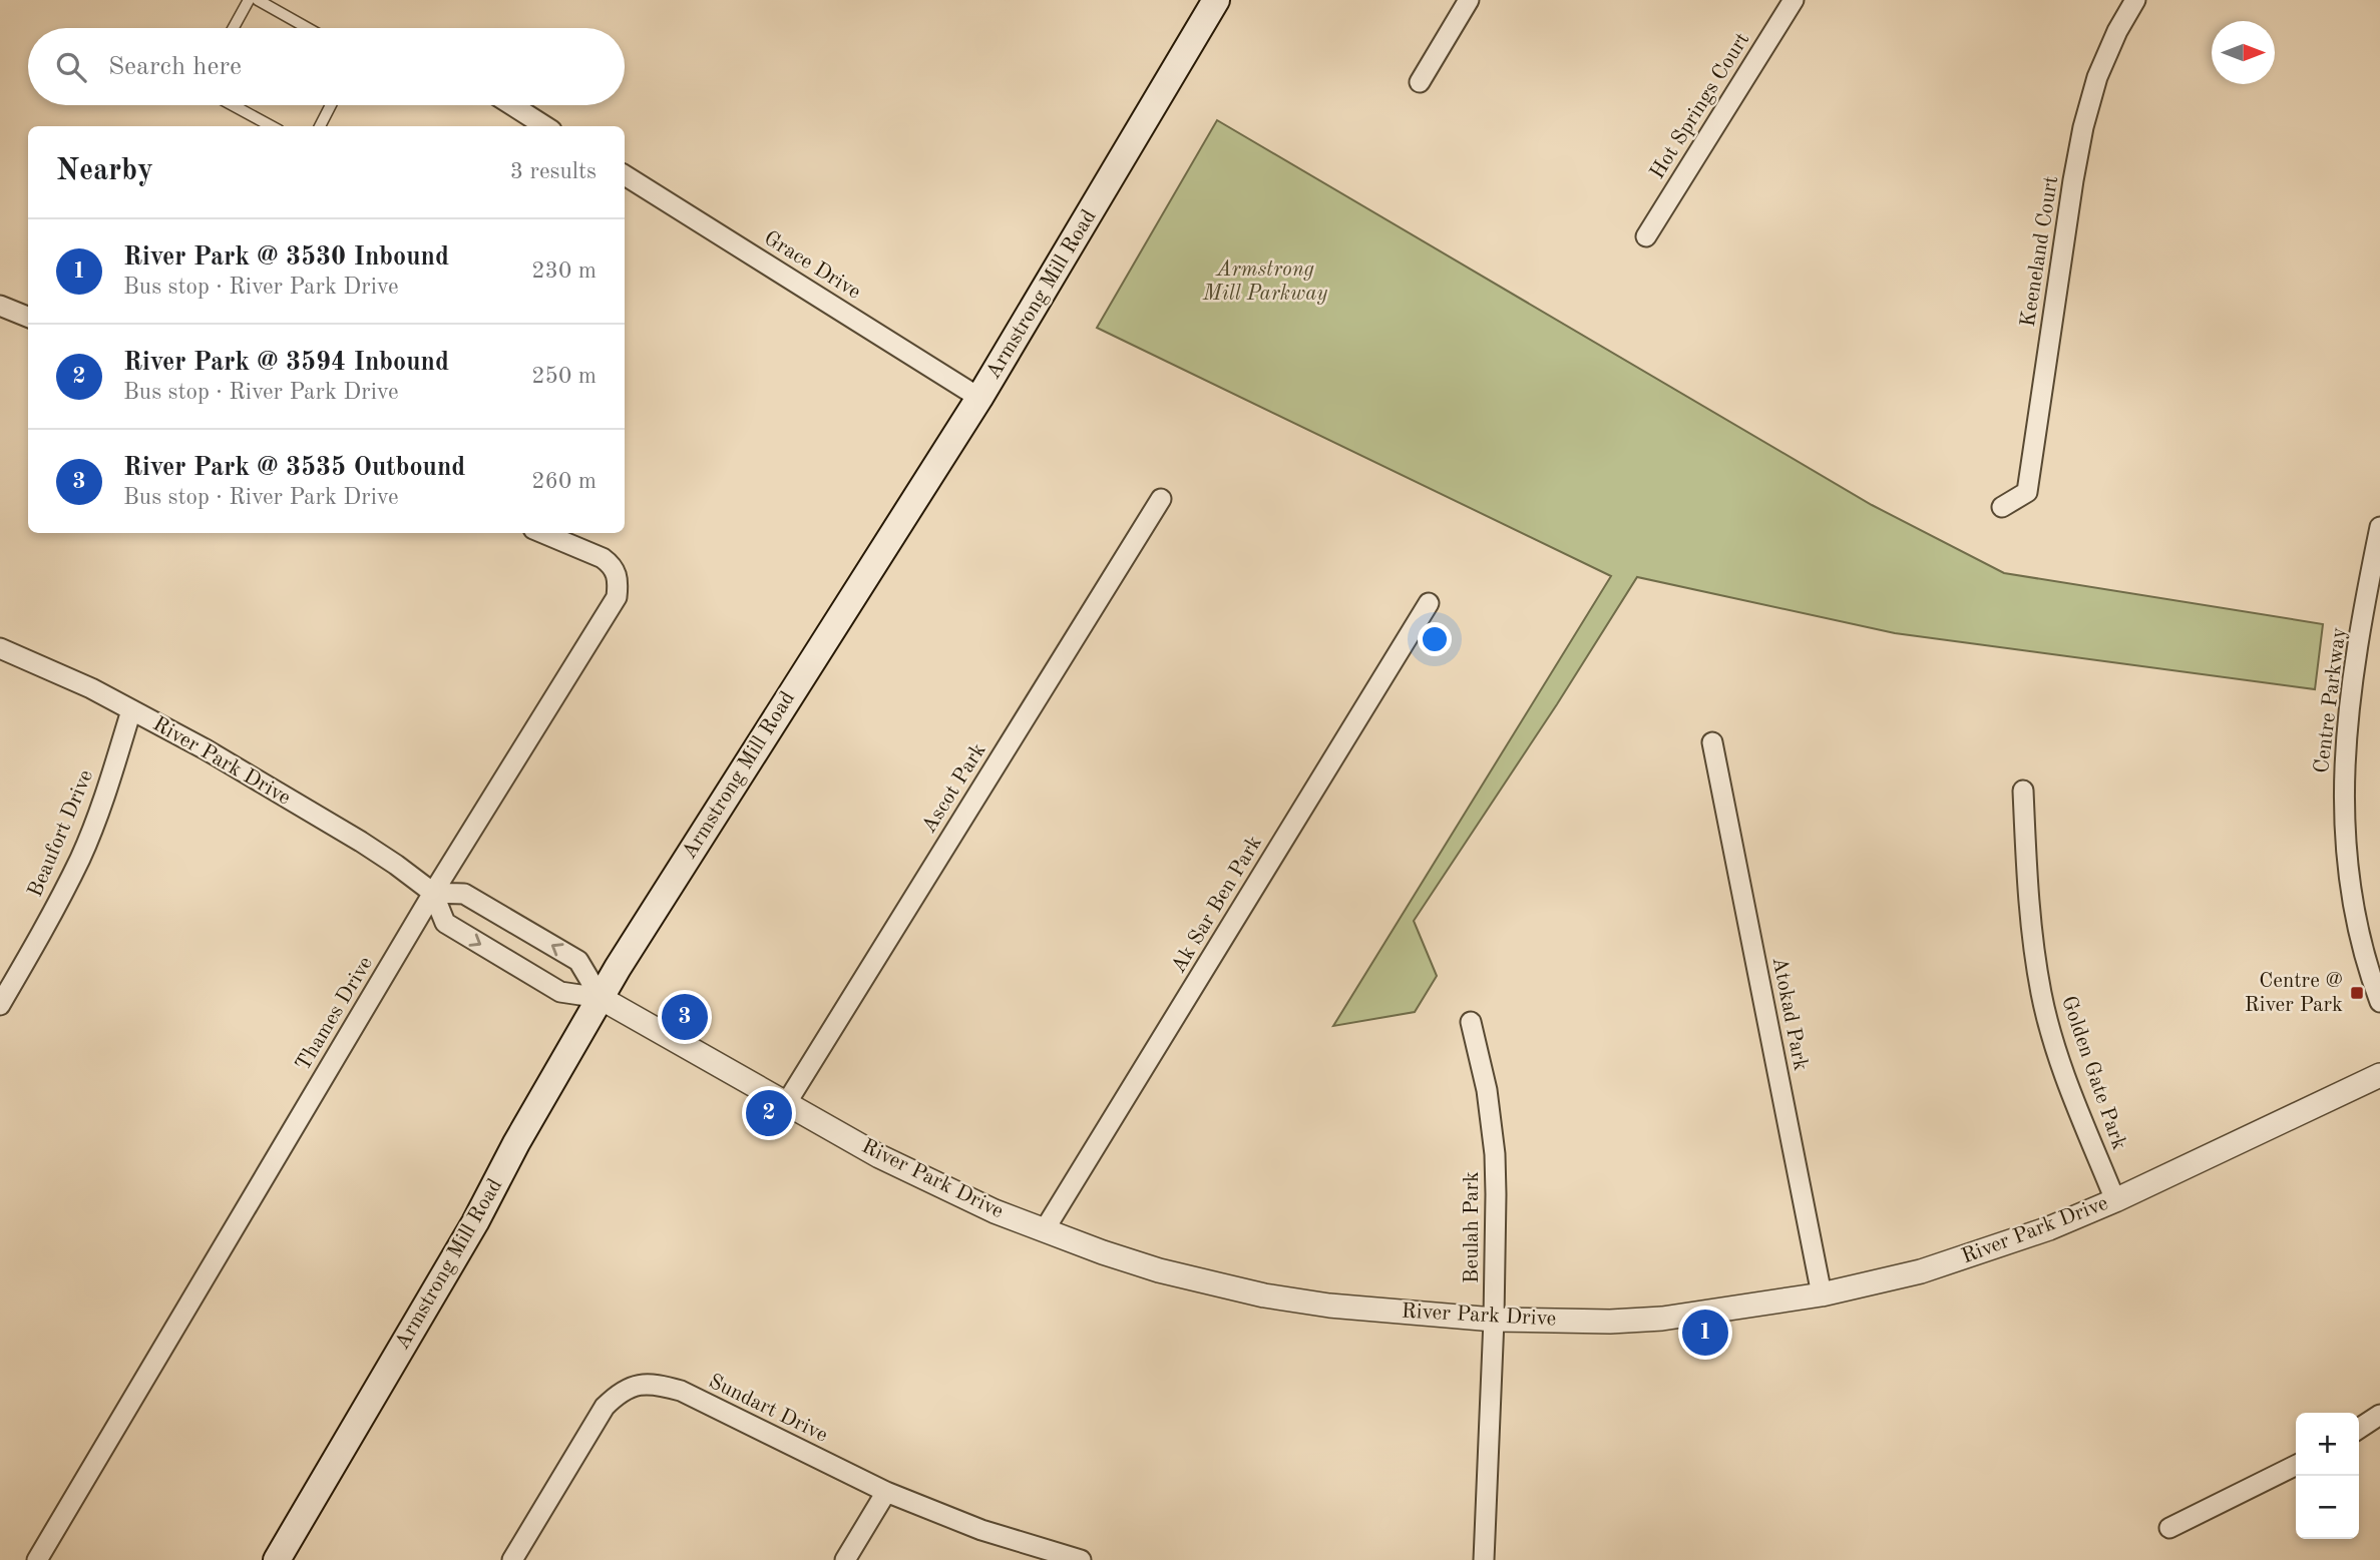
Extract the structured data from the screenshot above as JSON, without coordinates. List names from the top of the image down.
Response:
{
  "streets": {
    "main road": ["Armstrong Mill Road"],
    "street": [
      "Hot Springs Court",
      "Keeneland Court",
      "Grace Drive",
      "Centre Parkway",
      "River Park Drive",
      "Ascot Park",
      "Beaufort Drive",
      "Ak Sar Ben Park",
      "Thames Drive",
      "Atokad Park",
      "Golden Gate Park",
      "Beulah Park",
      "Sundart Drive"
    ]
  },
  "crossings": [
    ["Grace Drive", "Armstrong Mill Road"],
    ["Armstrong Mill Road", "River Park Drive"],
    ["River Park Drive", "Ascot Park"],
    ["River Park Drive", "Beaufort Drive"],
    ["River Park Drive", "Ak Sar Ben Park"],
    ["River Park Drive", "Thames Drive"],
    ["River Park Drive", "Atokad Park"],
    ["River Park Drive", "Golden Gate Park"],
    ["River Park Drive", "Beulah Park"]
  ],
  "parks": ["Armstrong Mill Parkway"],
  "places": {
    "transit": ["Centre @ River Park"]
  },
  "north": "right",
  "page": {
    "search": "Search here",
    "heading": ["Nearby", "3 results"],
    "list": [
      {
        "mark": "1",
        "name": "River Park @ 3530 Inbound",
        "note": "Bus stop · River Park Drive",
        "value": "230 m"
      },
      {
        "mark": "2",
        "name": "River Park @ 3594 Inbound",
        "note": "Bus stop · River Park Drive",
        "value": "250 m"
      },
      {
        "mark": "3",
        "name": "River Park @ 3535 Outbound",
        "note": "Bus stop · River Park Drive",
        "value": "260 m"
      }
    ],
    "pins": ["3", "2", "1"],
    "map_buttons": ["+", "−"]
  }
}
